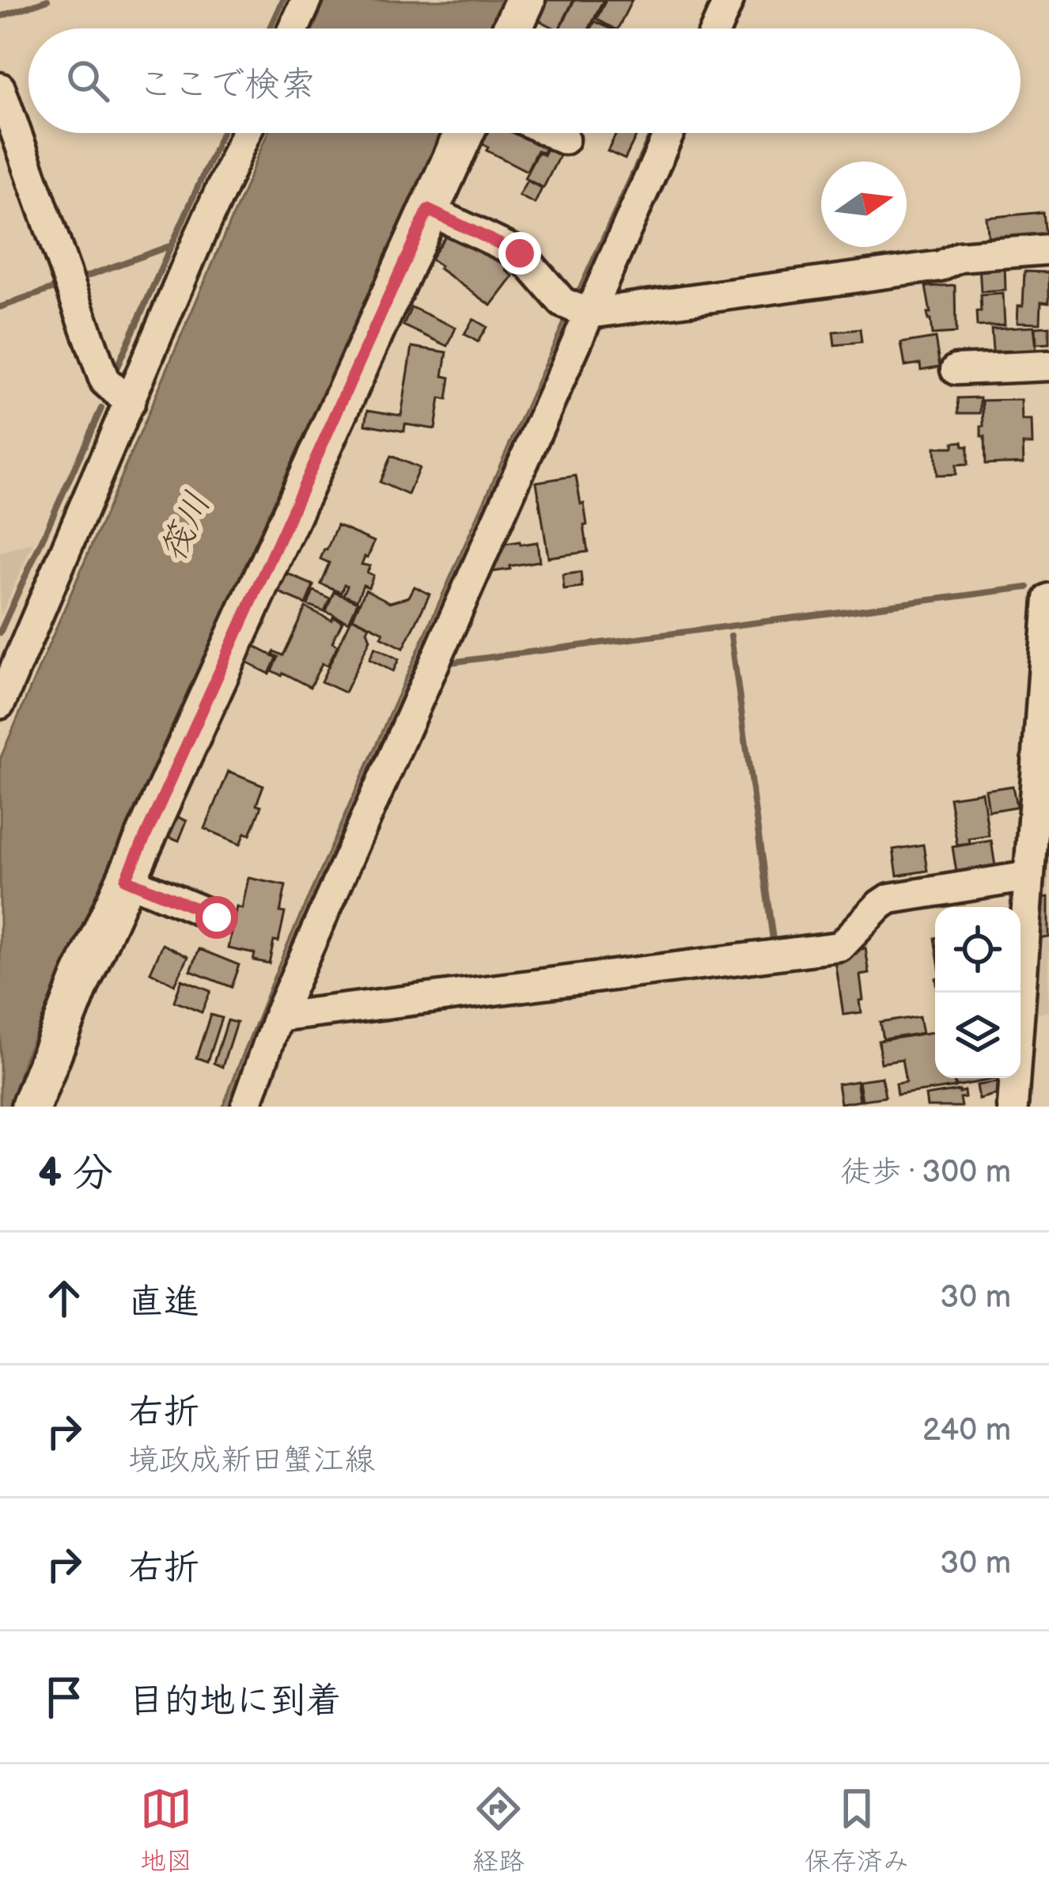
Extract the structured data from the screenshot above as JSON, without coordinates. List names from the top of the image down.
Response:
{
  "water": ["筏川"],
  "north": "right",
  "page": {
    "search": "ここで検索",
    "heading": ["4 分", "徒歩 · 300 m"],
    "list": [
      ["直進", "30 m"],
      ["右折", "境政成新田蟹江線", "240 m"],
      ["右折", "30 m"],
      "目的地に到着"
    ],
    "nav": ["地図", "経路", "保存済み"]
  }
}
